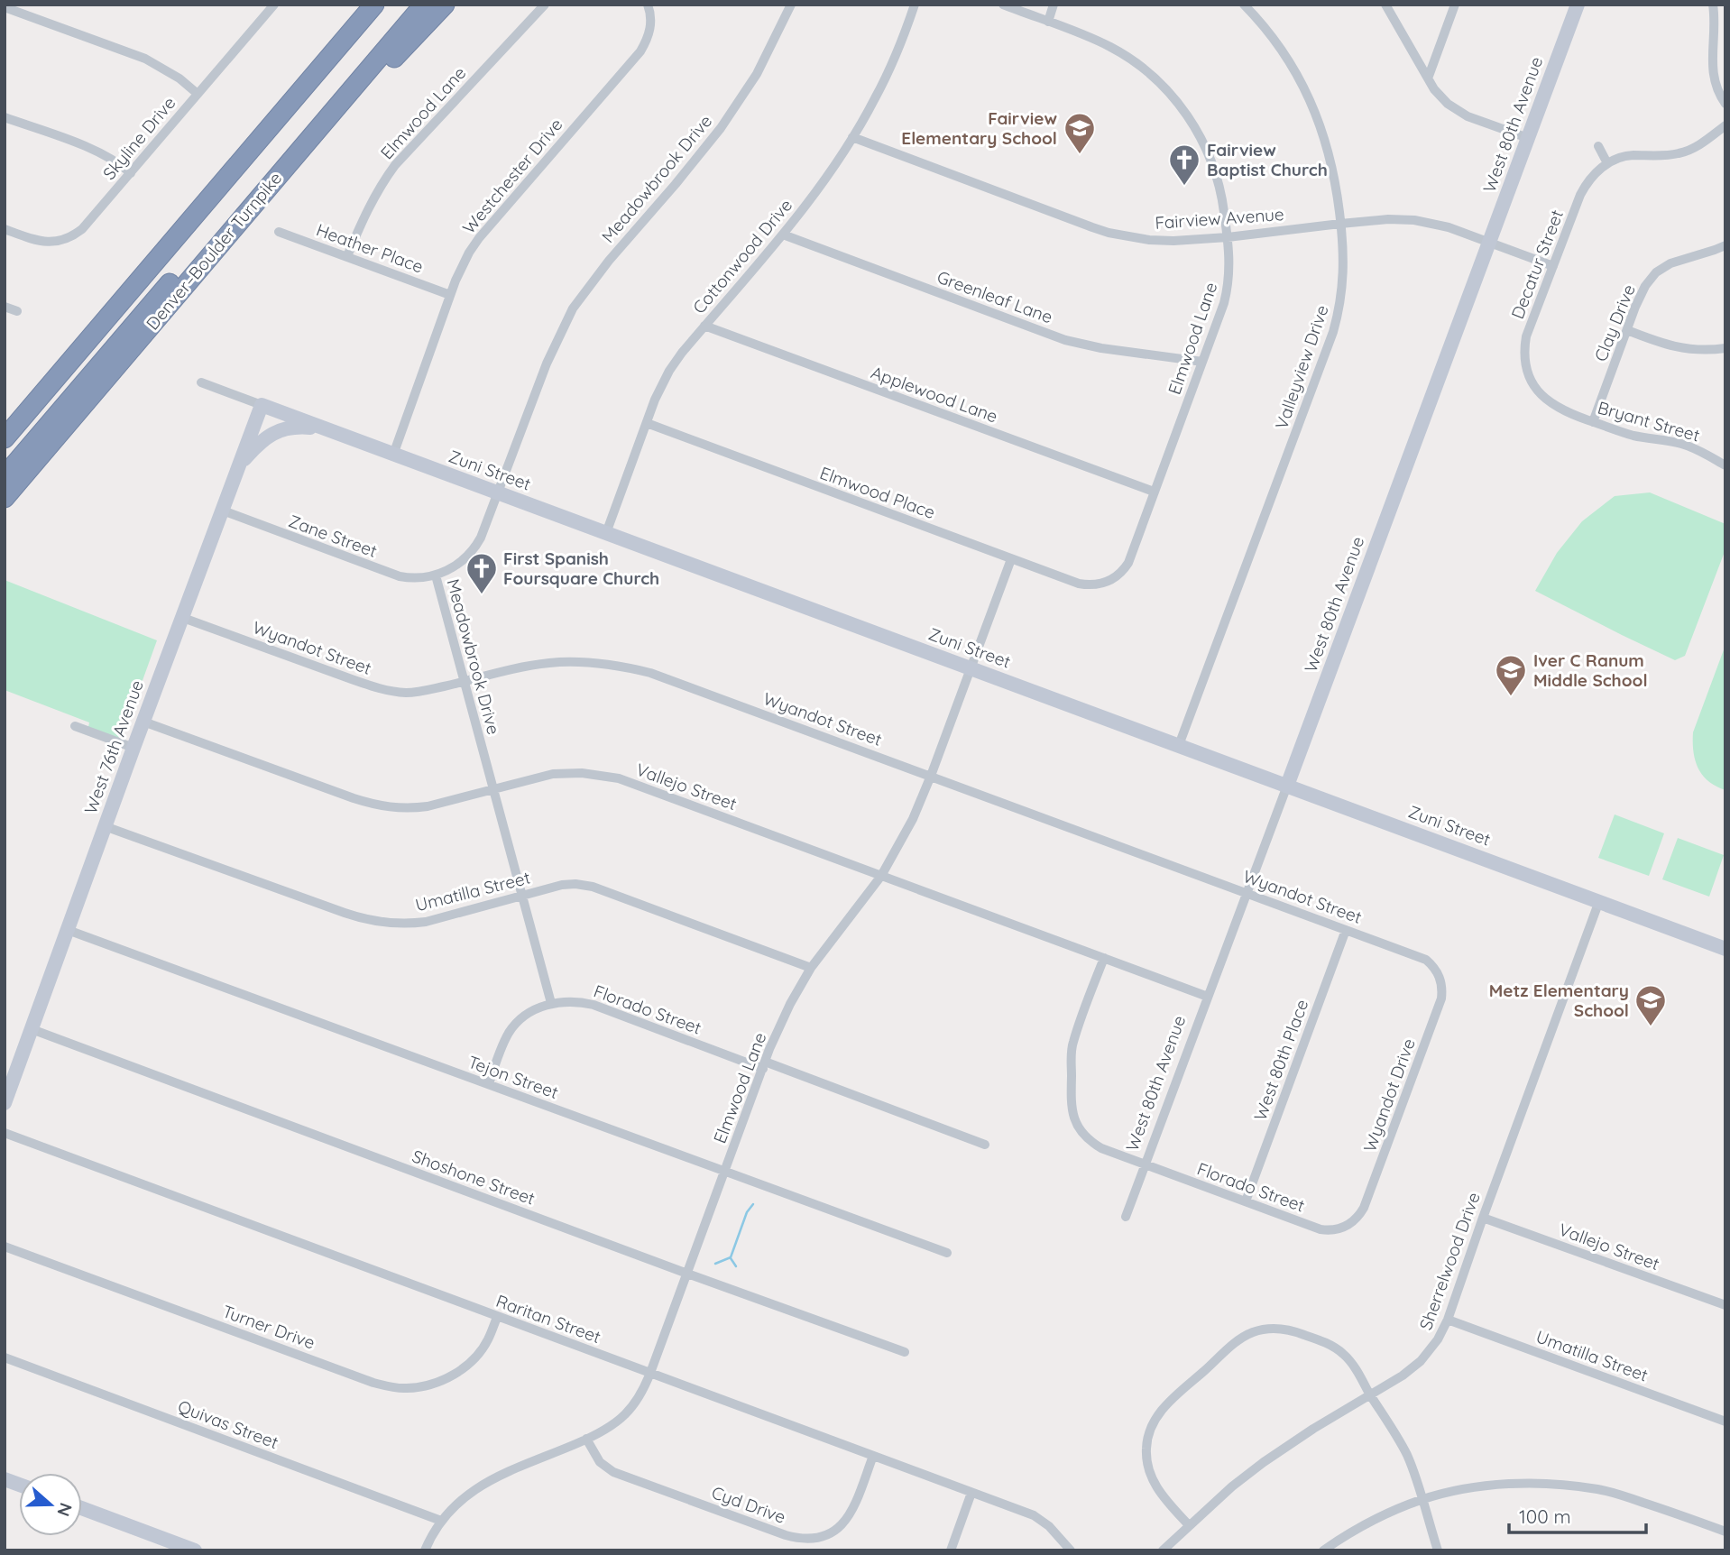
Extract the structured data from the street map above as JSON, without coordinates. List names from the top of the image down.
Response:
{
  "streets": {
    "highway": ["Denver–Boulder Turnpike"],
    "street": [
      "Elmwood Lane",
      "West 80th Avenue",
      "Skyline Drive",
      "Westchester Drive",
      "Meadowbrook Drive",
      "Fairview Avenue",
      "Heather Place",
      "Cottonwood Drive",
      "Decatur Street",
      "Greenleaf Lane",
      "Clay Drive",
      "Valleyview Drive",
      "Applewood Lane",
      "Bryant Street",
      "Zuni Street",
      "Elmwood Place",
      "Zane Street",
      "Wyandot Street",
      "West 76th Avenue",
      "Vallejo Street",
      "Umatilla Street",
      "Florado Street",
      "West 80th Place",
      "Tejon Street",
      "Wyandot Drive",
      "Shoshone Street",
      "Sherrelwood Drive",
      "Raritan Street",
      "Turner Drive",
      "Quivas Street",
      "Cyd Drive"
    ]
  },
  "crossings": [
    ["Elmwood Lane", "Fairview Avenue"],
    ["Elmwood Lane", "Heather Place"],
    ["Elmwood Lane", "Greenleaf Lane"],
    ["Elmwood Lane", "Applewood Lane"],
    ["Elmwood Lane", "Zuni Street"],
    ["Elmwood Lane", "Elmwood Place"],
    ["Elmwood Lane", "Wyandot Street"],
    ["Elmwood Lane", "Vallejo Street"],
    ["Elmwood Lane", "Umatilla Street"],
    ["Elmwood Lane", "Florado Street"],
    ["Elmwood Lane", "Tejon Street"],
    ["Elmwood Lane", "Shoshone Street"],
    ["Elmwood Lane", "Raritan Street"],
    ["Elmwood Lane", "Quivas Street"],
    ["Elmwood Lane", "Cyd Drive"],
    ["West 80th Avenue", "Fairview Avenue"],
    ["West 80th Avenue", "Zuni Street"],
    ["West 80th Avenue", "Wyandot Street"],
    ["West 80th Avenue", "Vallejo Street"],
    ["West 80th Avenue", "Florado Street"],
    ["Westchester Drive", "Heather Place"],
    ["Westchester Drive", "Zuni Street"],
    ["Meadowbrook Drive", "Zuni Street"],
    ["Meadowbrook Drive", "Zane Street"],
    ["Meadowbrook Drive", "Wyandot Street"],
    ["Meadowbrook Drive", "Vallejo Street"],
    ["Meadowbrook Drive", "Umatilla Street"],
    ["Meadowbrook Drive", "Florado Street"],
    ["Fairview Avenue", "Cottonwood Drive"],
    ["Fairview Avenue", "Decatur Street"],
    ["Fairview Avenue", "Valleyview Drive"],
    ["Cottonwood Drive", "Greenleaf Lane"],
    ["Cottonwood Drive", "Applewood Lane"],
    ["Cottonwood Drive", "Zuni Street"],
    ["Cottonwood Drive", "Elmwood Place"],
    ["Decatur Street", "Bryant Street"],
    ["Clay Drive", "Bryant Street"],
    ["Valleyview Drive", "Zuni Street"],
    ["Zuni Street", "West 76th Avenue"],
    ["Zuni Street", "Sherrelwood Drive"],
    ["Zane Street", "West 76th Avenue"],
    ["Wyandot Street", "West 76th Avenue"],
    ["Wyandot Street", "West 80th Place"],
    ["Wyandot Street", "Wyandot Drive"],
    ["West 76th Avenue", "Vallejo Street"],
    ["West 76th Avenue", "Umatilla Street"],
    ["West 76th Avenue", "Tejon Street"],
    ["West 76th Avenue", "Shoshone Street"],
    ["Vallejo Street", "Sherrelwood Drive"],
    ["Umatilla Street", "Sherrelwood Drive"],
    ["Florado Street", "West 80th Place"],
    ["Florado Street", "Tejon Street"],
    ["Florado Street", "Wyandot Drive"],
    ["Raritan Street", "Turner Drive"],
    ["Raritan Street", "Cyd Drive"]
  ],
  "places": {
    "school or university": ["Fairview Elementary School", "Iver C Ranum Middle School", "Metz Elementary School"],
    "church": ["Fairview Baptist Church", "First Spanish Foursquare Church"]
  },
  "scale_bar": "100 m",
  "north": "right"
}
